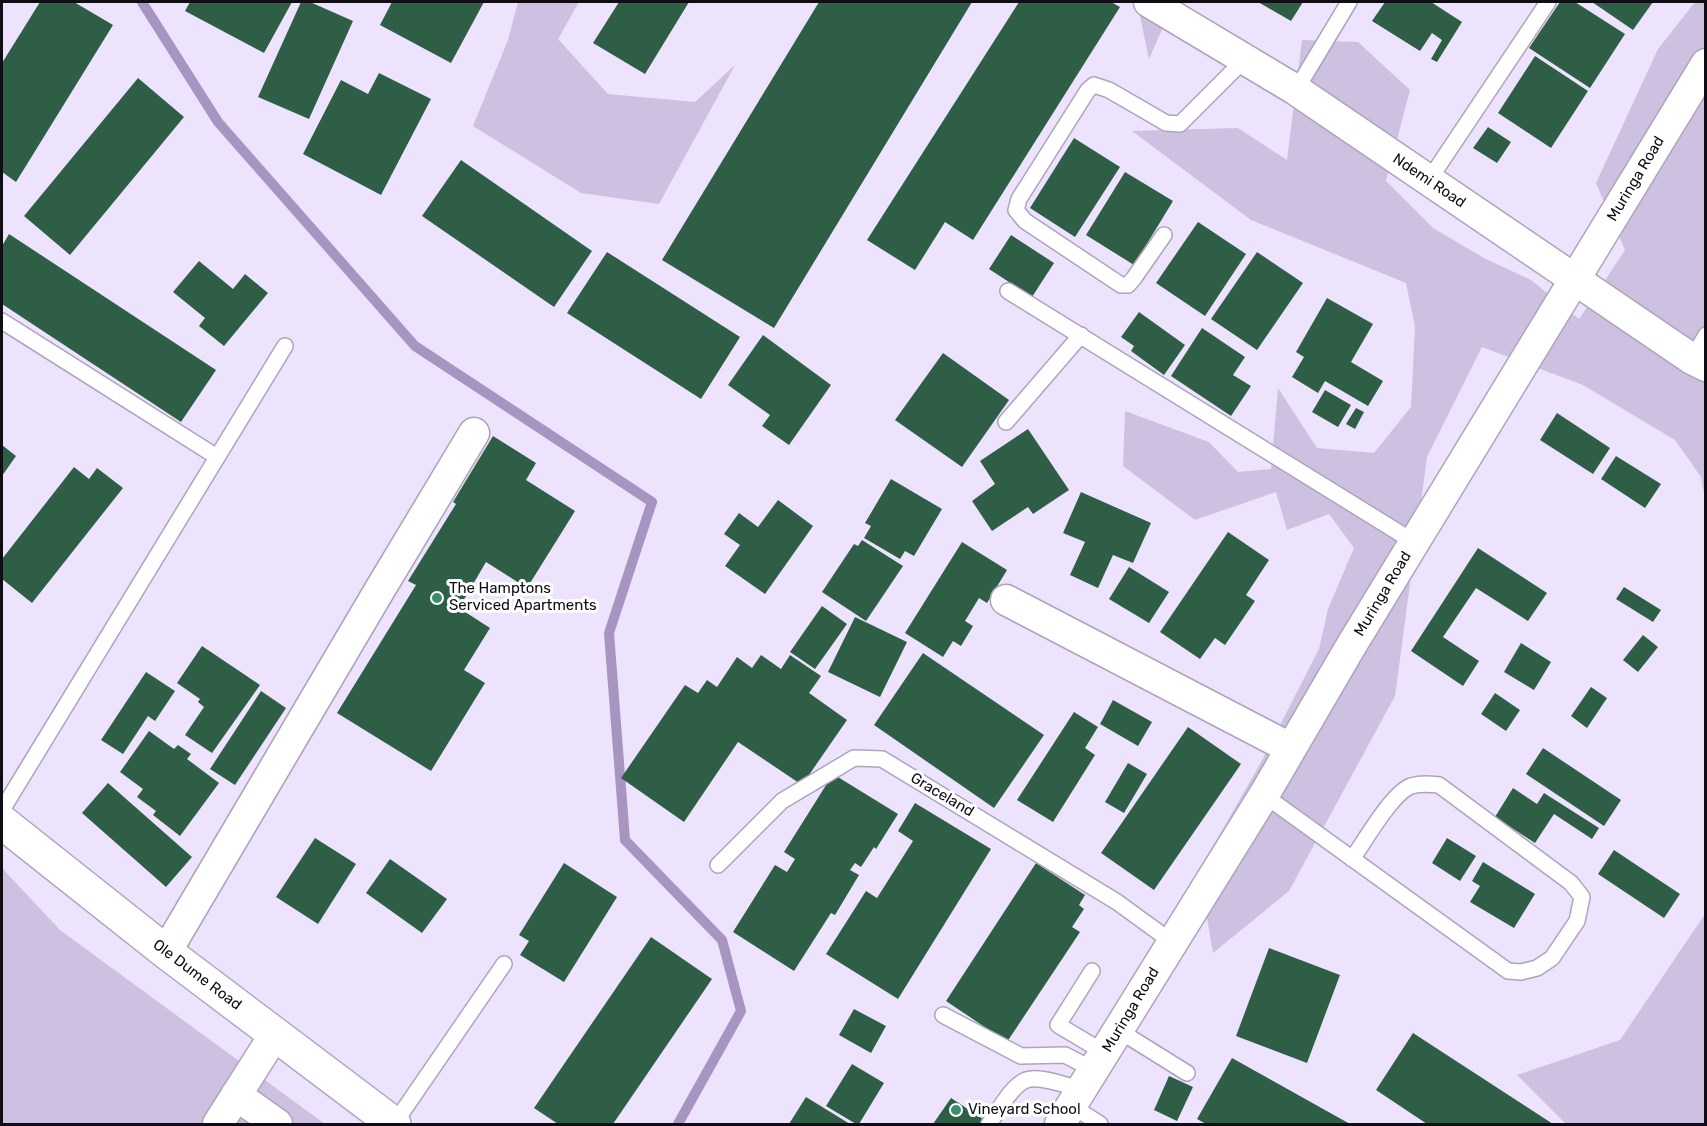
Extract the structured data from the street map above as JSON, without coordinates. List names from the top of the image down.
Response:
{
  "streets": {
    "street": ["Muringa Road", "Ndemi Road", "Ole Dume Road"],
    "lane": ["Graceland"]
  },
  "crossings": [
    ["Muringa Road", "Ndemi Road"],
    ["Muringa Road", "Graceland"]
  ],
  "places": ["The Hamptons Serviced Apartments", "Vineyard School"]
}
